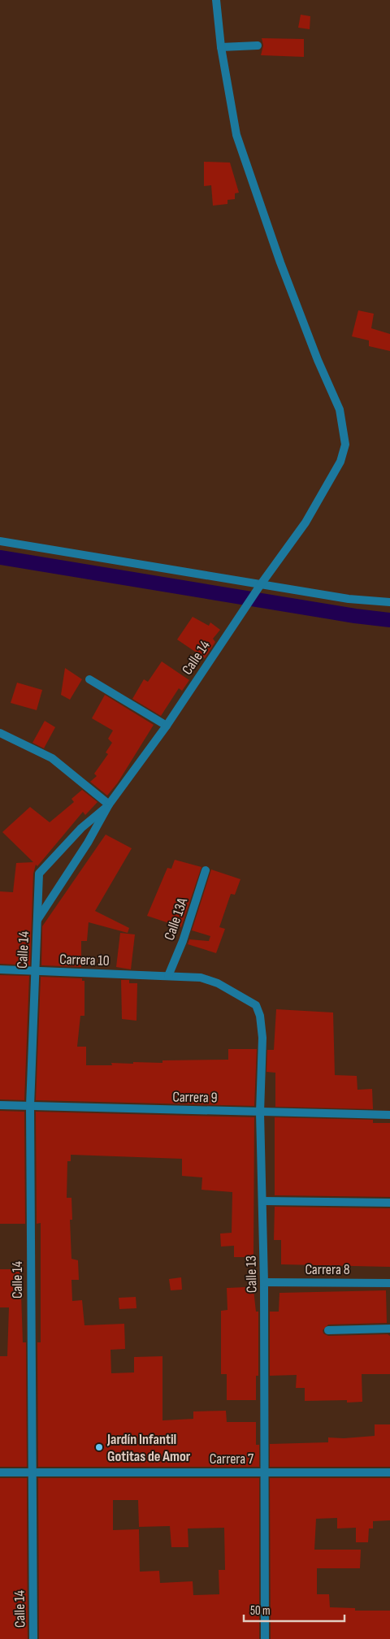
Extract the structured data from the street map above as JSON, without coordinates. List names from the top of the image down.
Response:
{
  "streets": {
    "street": [
      "Calle 14",
      "Calle 13A",
      "Carrera 10",
      "Carrera 9",
      "Carrera 8",
      "Calle 13",
      "Carrera 7"
    ]
  },
  "crossings": [
    ["Calle 14", "Carrera 10"],
    ["Calle 14", "Carrera 9"],
    ["Calle 14", "Carrera 7"],
    ["Calle 13A", "Carrera 10"],
    ["Calle 13A", "Calle 13"],
    ["Carrera 10", "Calle 13"],
    ["Carrera 9", "Calle 13"],
    ["Carrera 8", "Calle 13"],
    ["Calle 13", "Carrera 7"]
  ],
  "places": ["Jardín Infantil Gotitas de Amor"],
  "scale_bar": "50 m"
}
